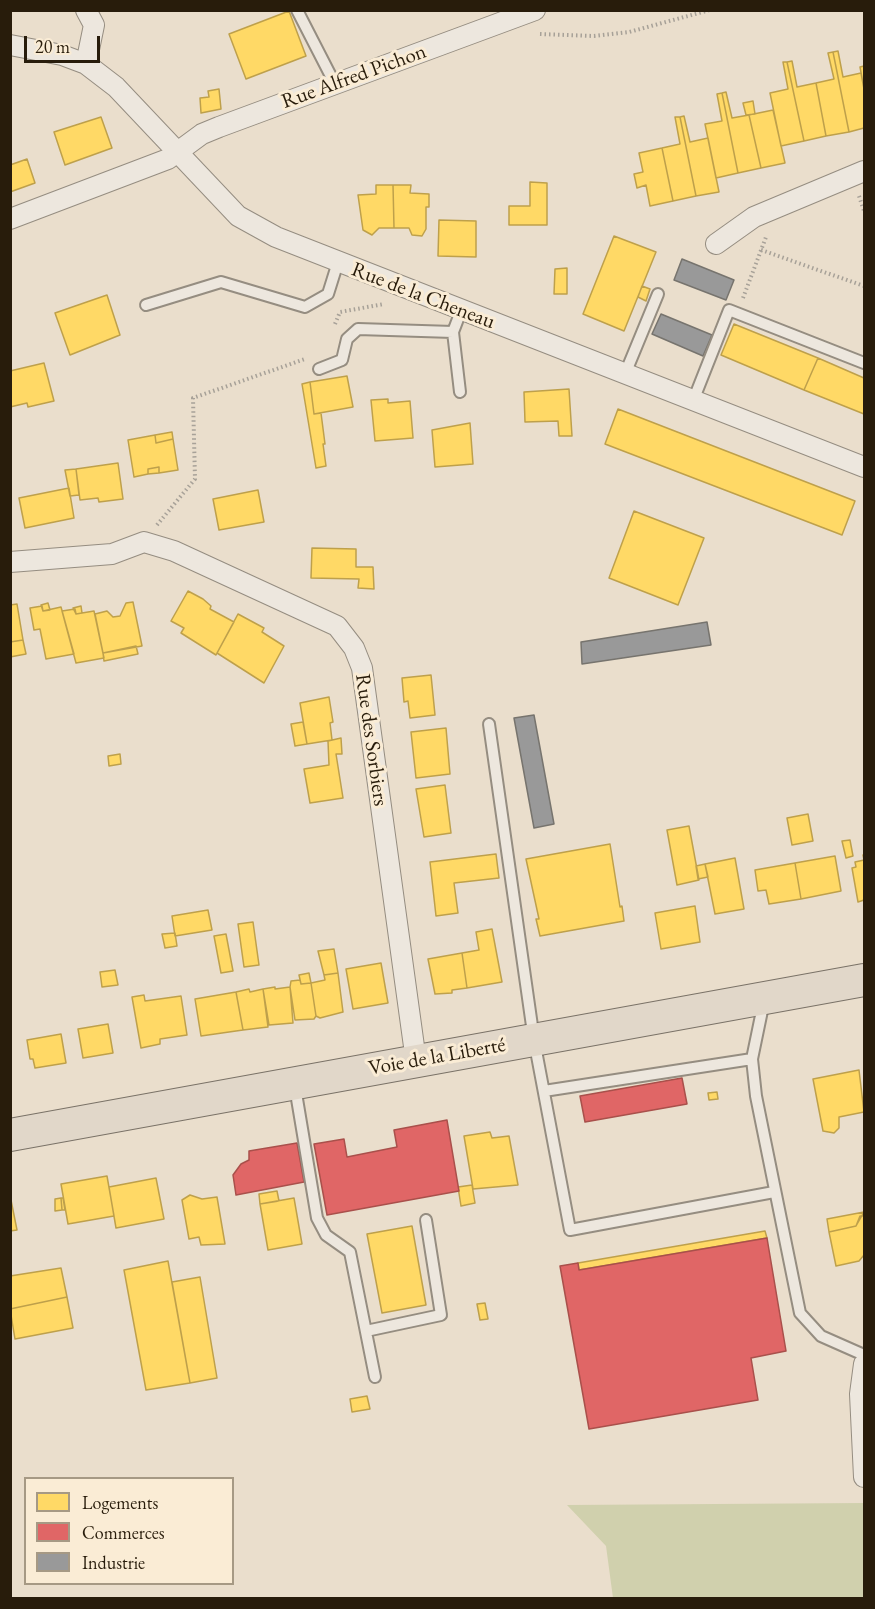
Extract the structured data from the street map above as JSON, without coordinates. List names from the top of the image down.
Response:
{
  "streets": {
    "main road": ["Voie de la Liberté"],
    "street": ["Rue Alfred Pichon", "Rue de la Cheneau", "Rue des Sorbiers"]
  },
  "crossings": [
    ["Rue Alfred Pichon", "Rue de la Cheneau"],
    ["Rue des Sorbiers", "Voie de la Liberté"]
  ],
  "legend": ["Logements", "Commerces", "Industrie"],
  "scale_bar": "20 m"
}
